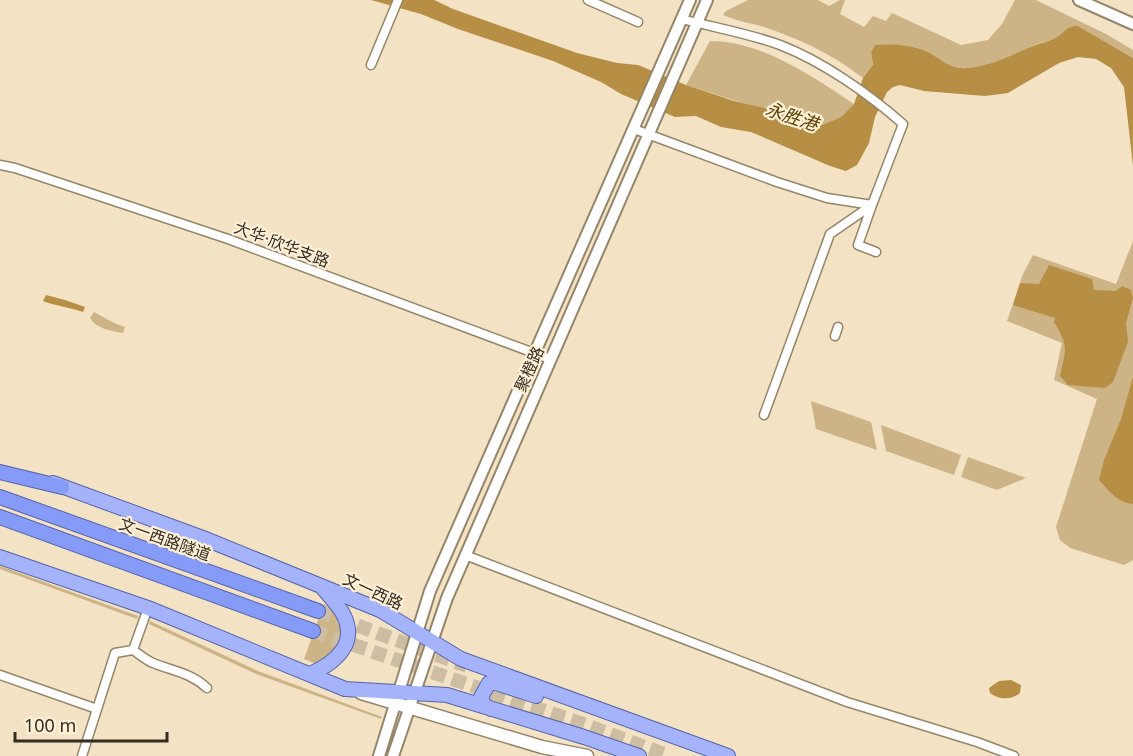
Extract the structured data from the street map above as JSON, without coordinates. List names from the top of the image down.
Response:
{
  "streets": {
    "highway": ["文一西路隧道"],
    "main road": ["文一西路"],
    "street": ["大华·欣华支路", "聚橙路"]
  },
  "crossings": [
    ["大华·欣华支路", "聚橙路"],
    ["聚橙路", "文一西路"]
  ],
  "water": ["永胜港"],
  "scale_bar": "100 m"
}
